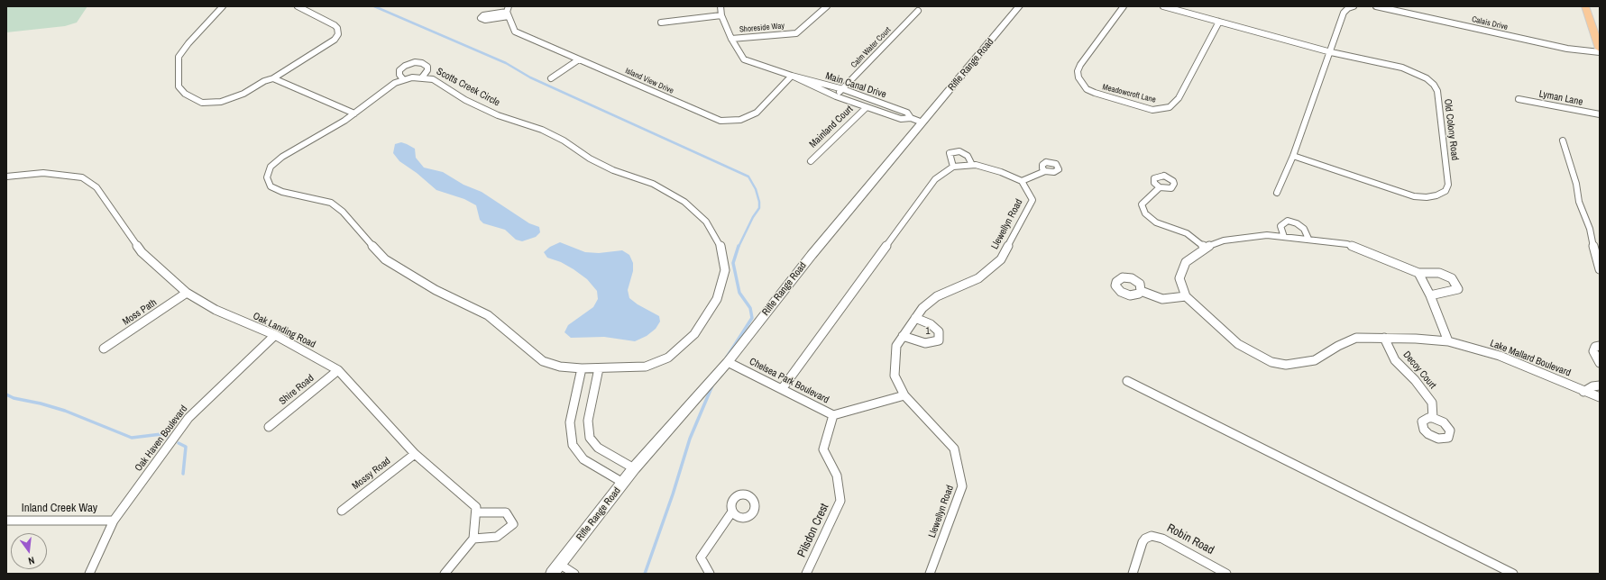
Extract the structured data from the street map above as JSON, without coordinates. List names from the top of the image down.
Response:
{
  "streets": {
    "main road": ["Rifle Range Road"],
    "street": [
      "Calais Drive",
      "Shoreside Way",
      "Calm Water Court",
      "Island View Drive",
      "Main Canal Drive",
      "Scotts Creek Circle",
      "Meadowcroft Lane",
      "Lyman Lane",
      "Mainland Court",
      "Old Colony Road",
      "Llewellyn Road",
      "Moss Path",
      "Oak Landing Road",
      "1",
      "Lake Mallard Boulevard",
      "Decoy Court",
      "Chelsea Park Boulevard",
      "Shire Road",
      "Oak Haven Boulevard",
      "Mossy Road",
      "Inland Creek Way",
      "Pilsdon Crest",
      "Robin Road"
    ]
  },
  "crossings": [
    ["Shoreside Way", "Main Canal Drive"],
    ["Calm Water Court", "Main Canal Drive"],
    ["Rifle Range Road", "Main Canal Drive"],
    ["Rifle Range Road", "Chelsea Park Boulevard"],
    ["Island View Drive", "Main Canal Drive"],
    ["Main Canal Drive", "Mainland Court"],
    ["Meadowcroft Lane", "Old Colony Road"],
    ["Llewellyn Road", "1"],
    ["Llewellyn Road", "Chelsea Park Boulevard"],
    ["Moss Path", "Oak Landing Road"],
    ["Oak Landing Road", "Shire Road"],
    ["Oak Landing Road", "Oak Haven Boulevard"],
    ["Oak Landing Road", "Mossy Road"],
    ["Lake Mallard Boulevard", "Decoy Court"],
    ["Chelsea Park Boulevard", "Pilsdon Crest"],
    ["Oak Haven Boulevard", "Inland Creek Way"]
  ],
  "north": "bottom"
}
